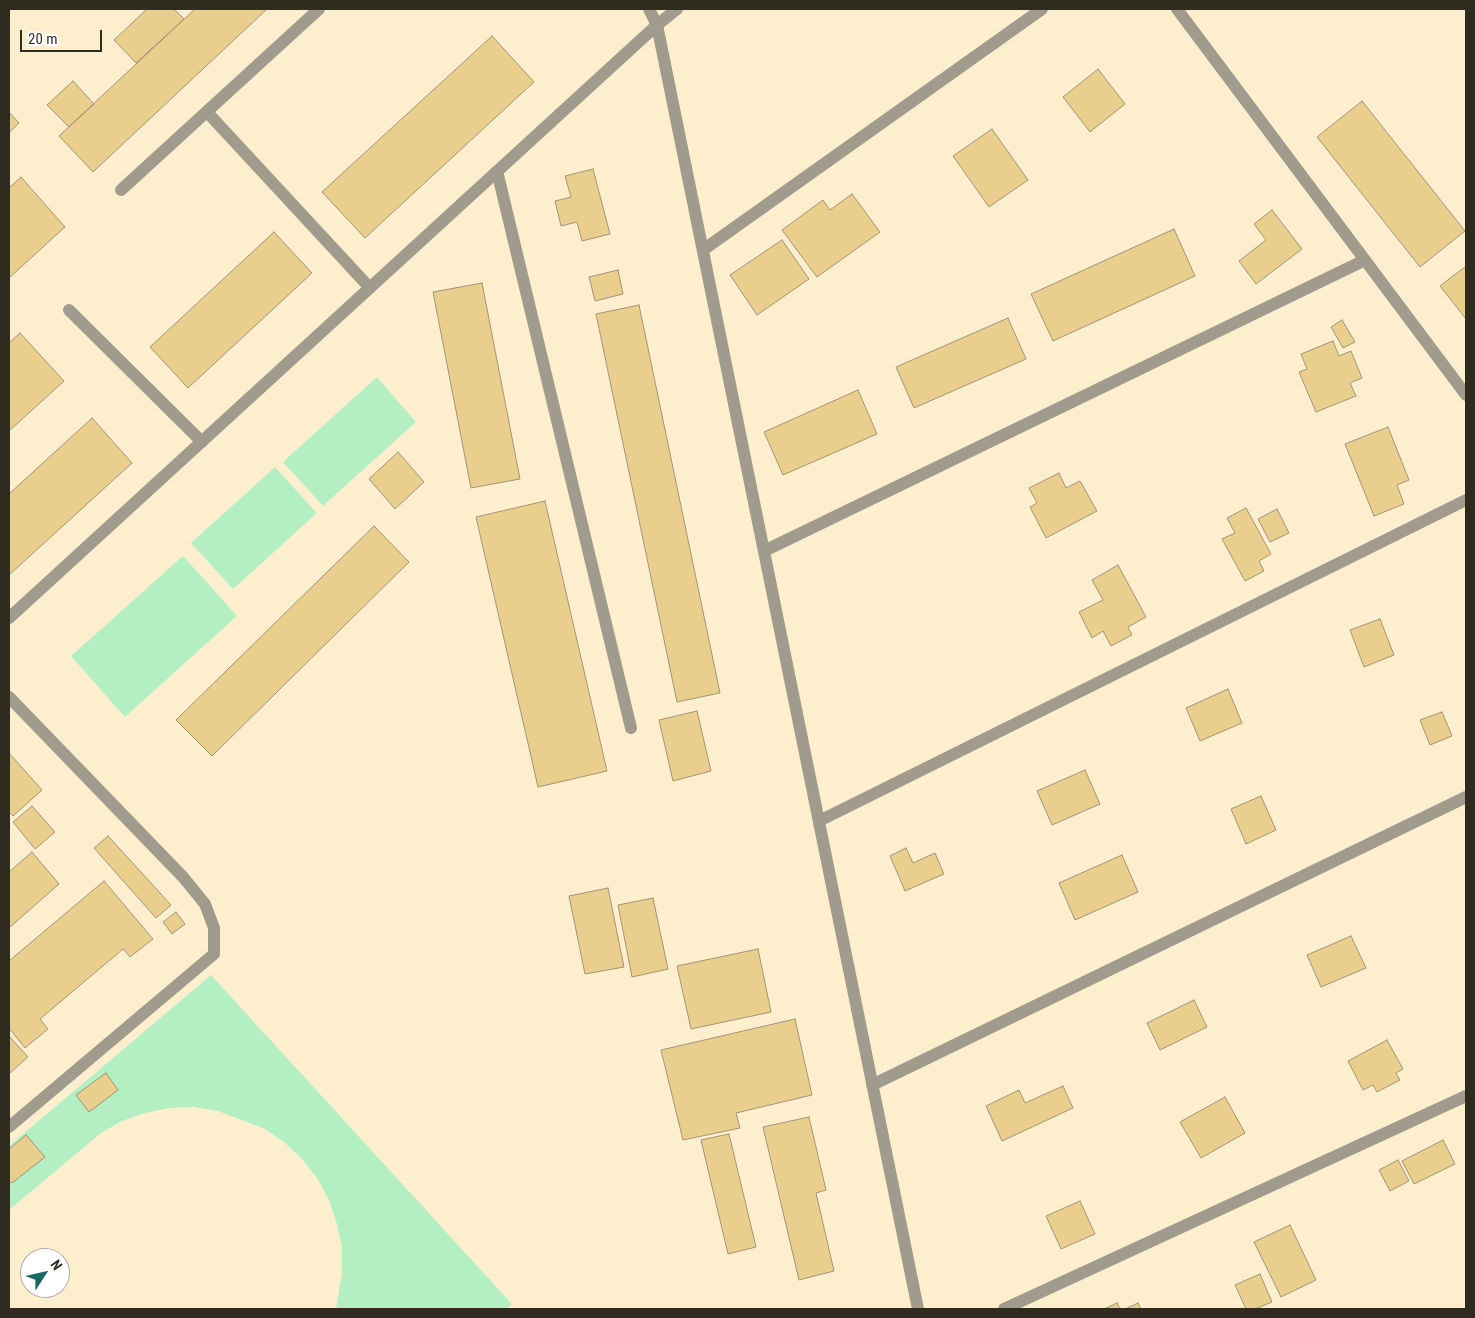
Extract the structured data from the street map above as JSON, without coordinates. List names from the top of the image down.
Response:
{
  "scale_bar": "20 m",
  "north": "top right"
}
